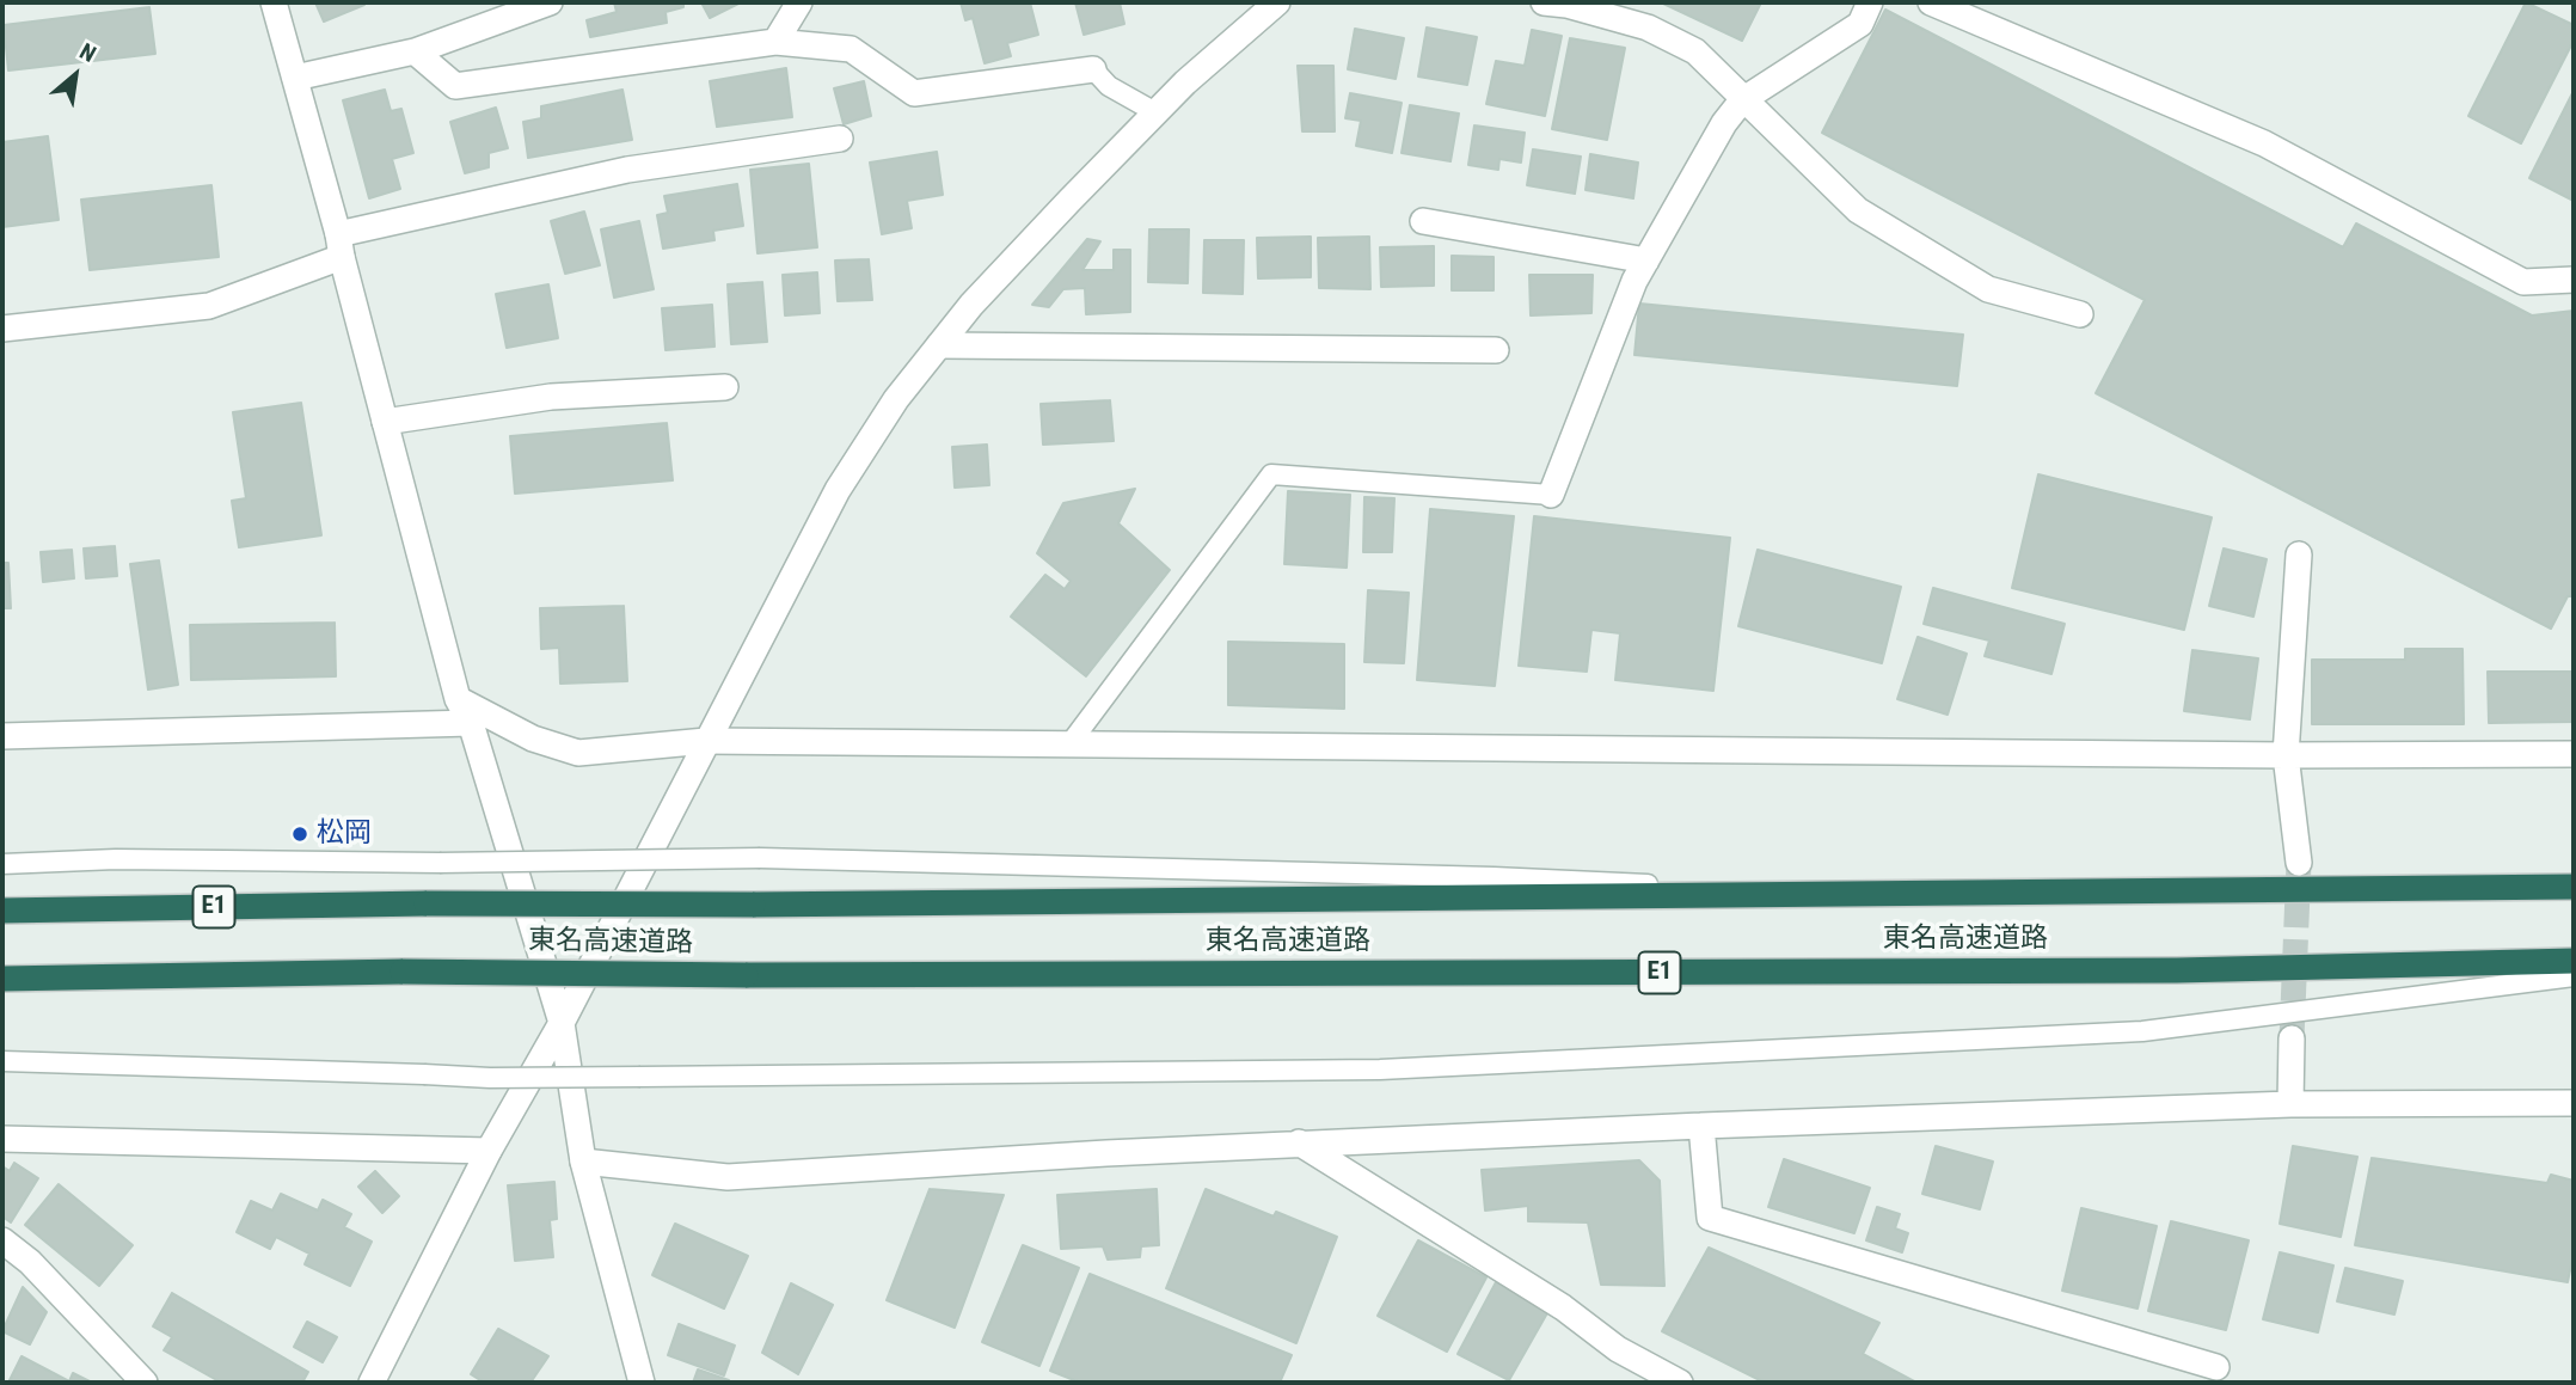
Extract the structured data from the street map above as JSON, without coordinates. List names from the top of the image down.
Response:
{
  "streets": {
    "highway": ["E1", "東名高速道路"]
  },
  "places": ["松岡"],
  "north": "top right"
}
